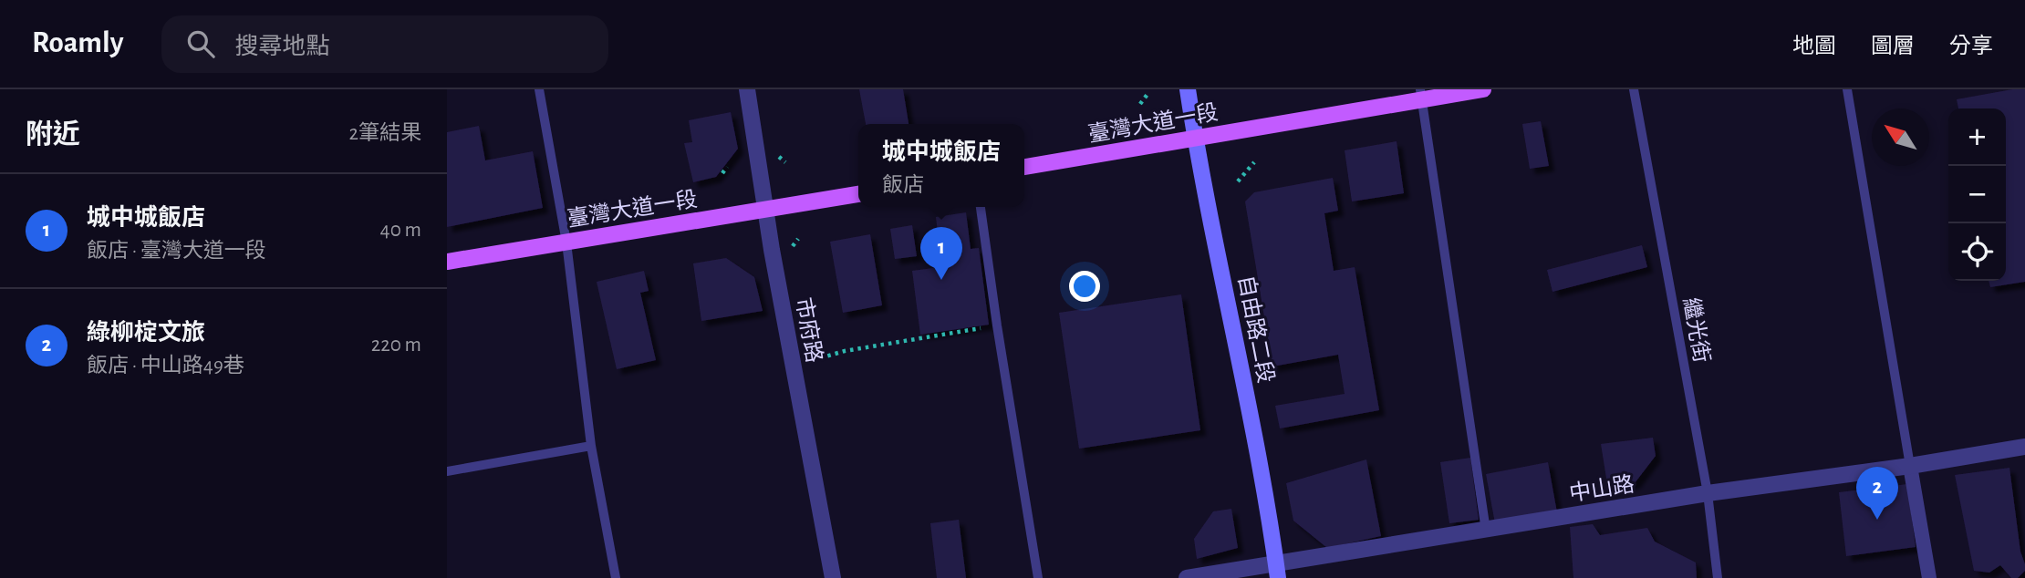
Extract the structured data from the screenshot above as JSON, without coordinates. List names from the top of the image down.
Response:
{
  "streets": {
    "main road": ["臺灣大道一段", "自由路二段"],
    "street": ["市府路", "中山路"],
    "lane": ["繼光街"]
  },
  "crossings": [
    ["臺灣大道一段", "自由路二段"],
    ["臺灣大道一段", "市府路"],
    ["自由路二段", "中山路"],
    ["繼光街", "中山路"]
  ],
  "north": "top left",
  "page": {
    "header": "Roamly",
    "search": "搜尋地點",
    "nav": ["地圖", "圖層", "分享"],
    "heading": ["附近", "2筆結果"],
    "map_buttons": ["+", "−"],
    "popup": ["城中城飯店", "飯店"],
    "list": [
      {
        "mark": "1",
        "name": "城中城飯店",
        "note": "飯店 · 臺灣大道一段",
        "value": "40 m"
      },
      {
        "mark": "2",
        "name": "綠柳椗文旅",
        "note": "飯店 · 中山路49巷",
        "value": "220 m"
      }
    ],
    "pins": ["1", "2"]
  }
}
